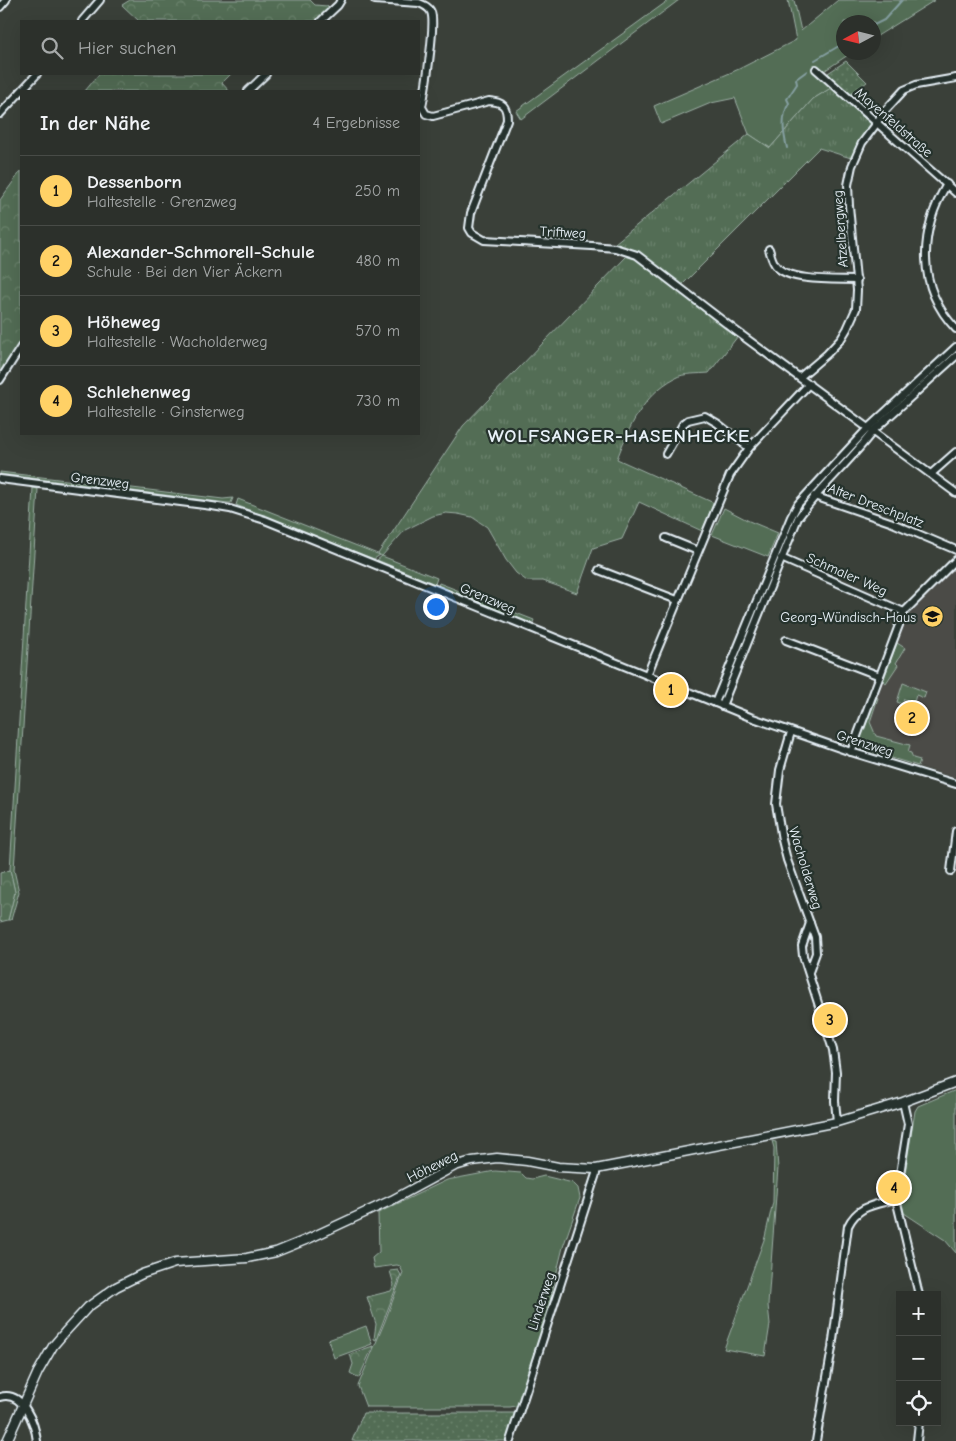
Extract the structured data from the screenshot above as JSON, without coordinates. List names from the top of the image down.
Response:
{
  "streets": {
    "street": [
      "Mayenfeldstraße",
      "Atzelbergweg",
      "Triftweg",
      "Grenzweg",
      "Alter Dreschplatz",
      "Schmaler Weg",
      "Wacholderweg",
      "Höheweg",
      "Linderweg"
    ]
  },
  "crossings": [
    ["Mayenfeldstraße", "Atzelbergweg"],
    ["Atzelbergweg", "Triftweg"],
    ["Grenzweg", "Wacholderweg"],
    ["Wacholderweg", "Höheweg"],
    ["Höheweg", "Linderweg"]
  ],
  "districts": ["WOLFSANGER-HASENHECKE"],
  "places": {
    "school or university": ["Georg-Wündisch-Haus"]
  },
  "north": "left",
  "page": {
    "search": "Hier suchen",
    "heading": ["In der Nähe", "4 Ergebnisse"],
    "list": [
      {
        "mark": "1",
        "name": "Dessenborn",
        "note": "Haltestelle · Grenzweg",
        "value": "250 m"
      },
      {
        "mark": "2",
        "name": "Alexander-Schmorell-Schule",
        "note": "Schule · Bei den Vier Äckern",
        "value": "480 m"
      },
      {
        "mark": "3",
        "name": "Höheweg",
        "note": "Haltestelle · Wacholderweg",
        "value": "570 m"
      },
      {
        "mark": "4",
        "name": "Schlehenweg",
        "note": "Haltestelle · Ginsterweg",
        "value": "730 m"
      }
    ],
    "pins": [
      "1",
      "2",
      "3",
      "4"
    ],
    "map_buttons": ["+", "−"]
  }
}
